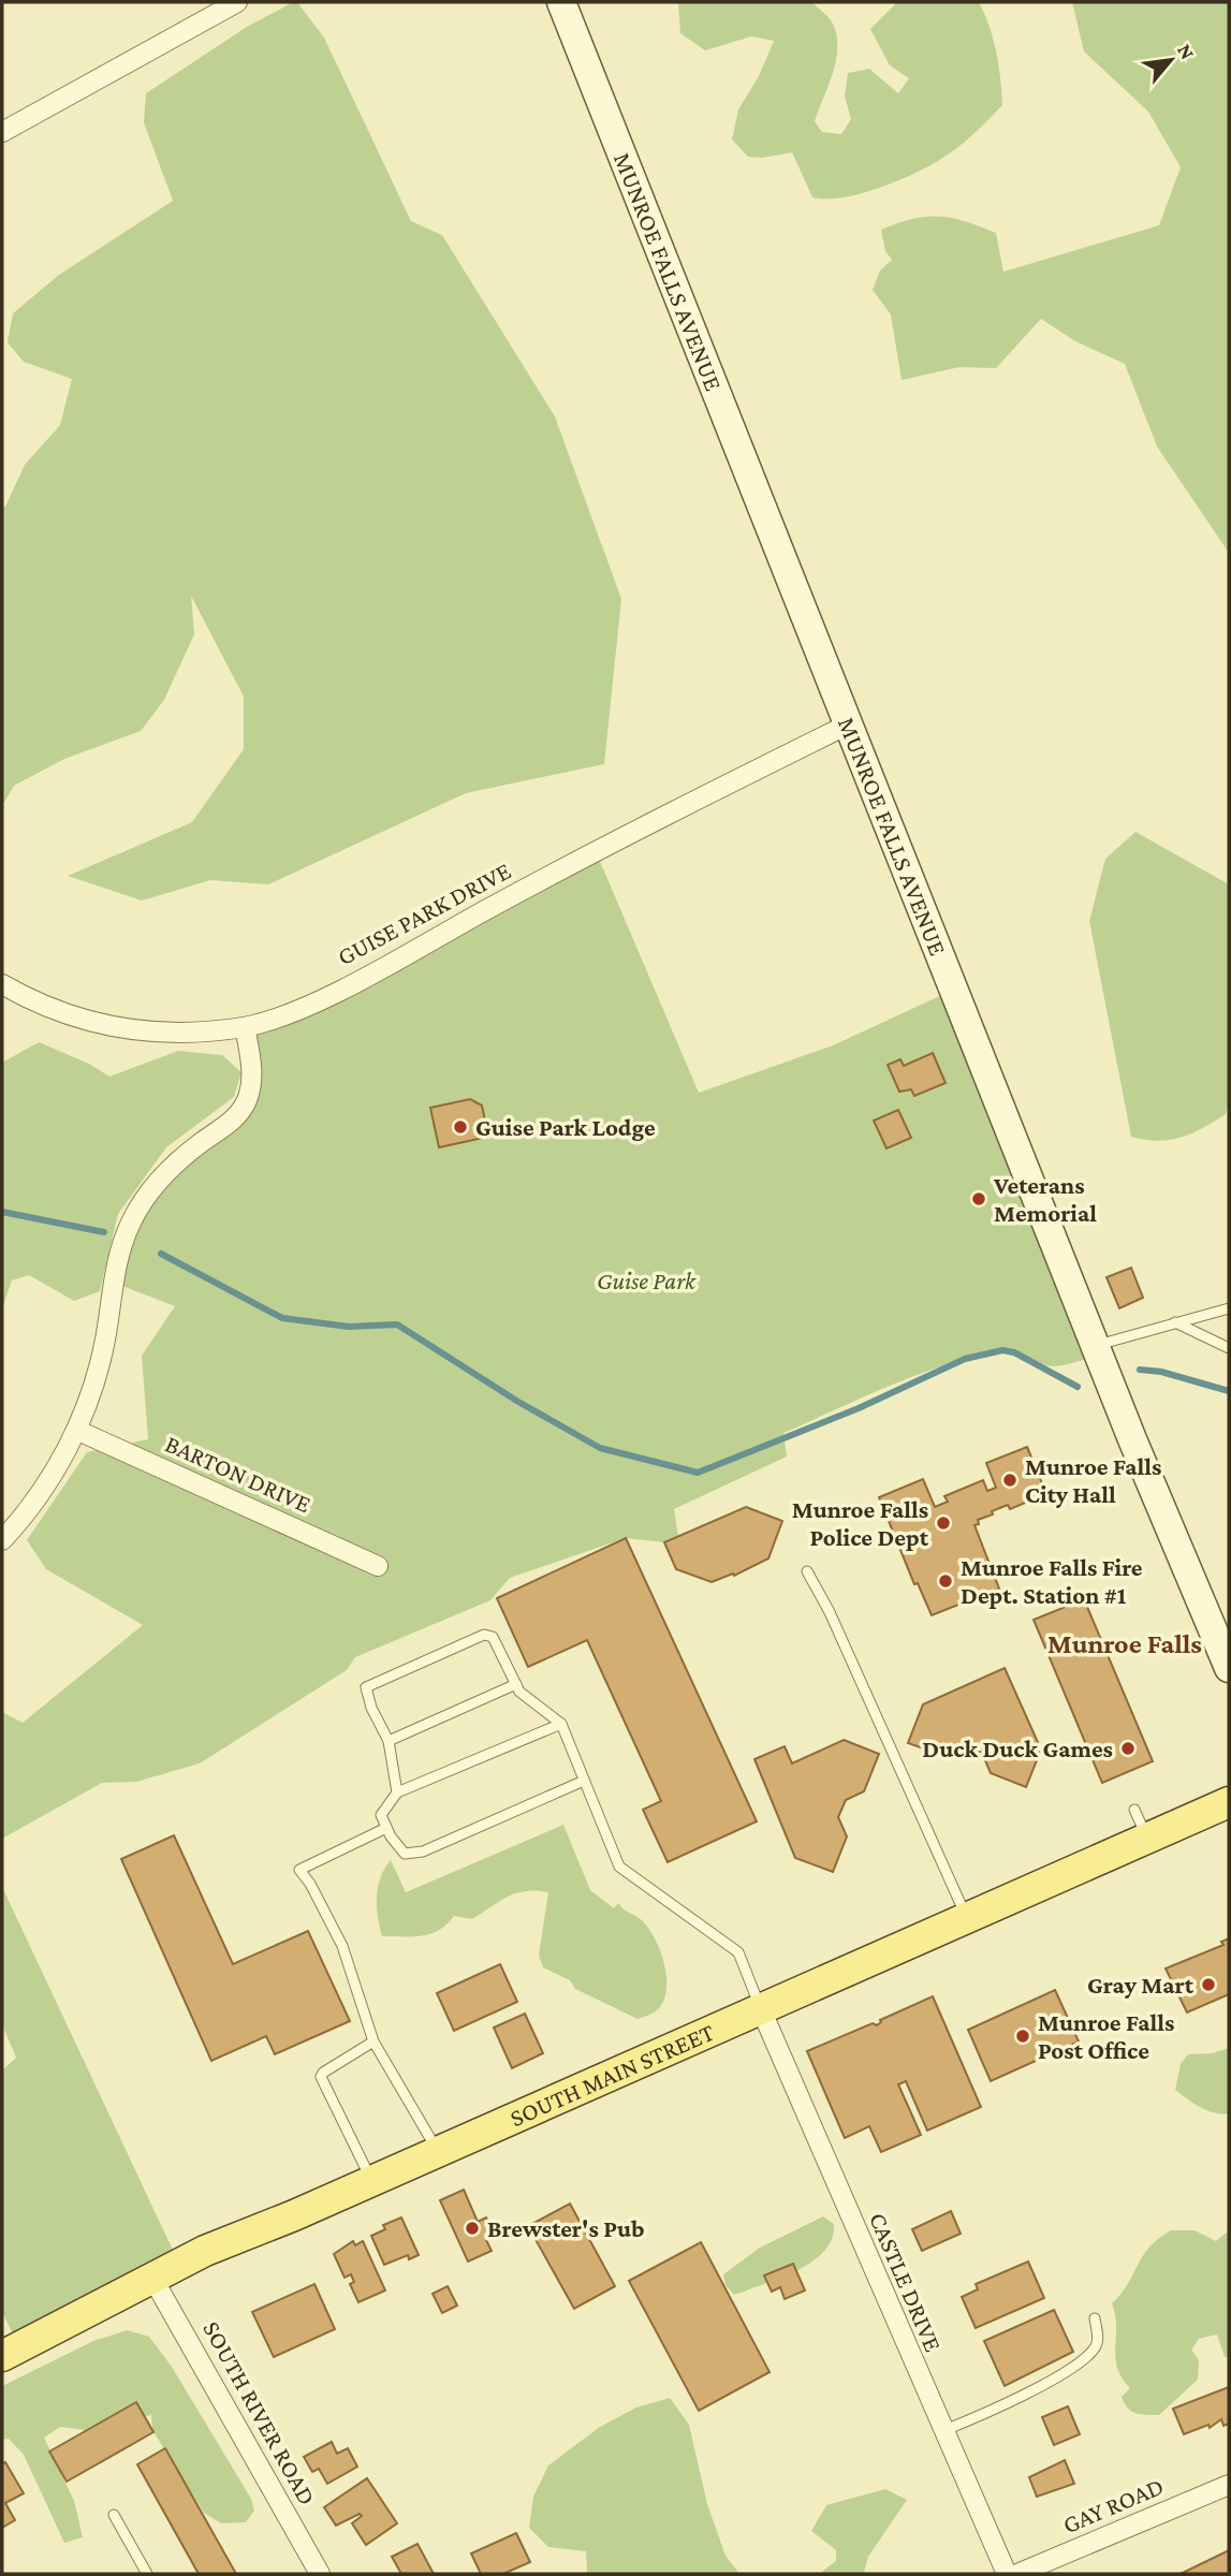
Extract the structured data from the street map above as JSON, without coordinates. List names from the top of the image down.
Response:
{
  "streets": {
    "main road": ["SOUTH MAIN STREET"],
    "street": [
      "MUNROE FALLS AVENUE",
      "GUISE PARK DRIVE",
      "BARTON DRIVE",
      "CASTLE DRIVE",
      "SOUTH RIVER ROAD",
      "GAY ROAD"
    ]
  },
  "crossings": [
    ["MUNROE FALLS AVENUE", "GUISE PARK DRIVE"],
    ["SOUTH MAIN STREET", "CASTLE DRIVE"],
    ["SOUTH MAIN STREET", "SOUTH RIVER ROAD"]
  ],
  "districts": ["Munroe Falls"],
  "parks": ["Guise Park"],
  "places": [
    "Guise Park Lodge",
    "Veterans Memorial",
    "Munroe Falls City Hall",
    "Munroe Falls Police Dept",
    "Munroe Falls Fire Dept. Station #1",
    "Duck Duck Games",
    "Gray Mart",
    "Munroe Falls Post Office",
    "Brewster's Pub"
  ],
  "north": "top right"
}
